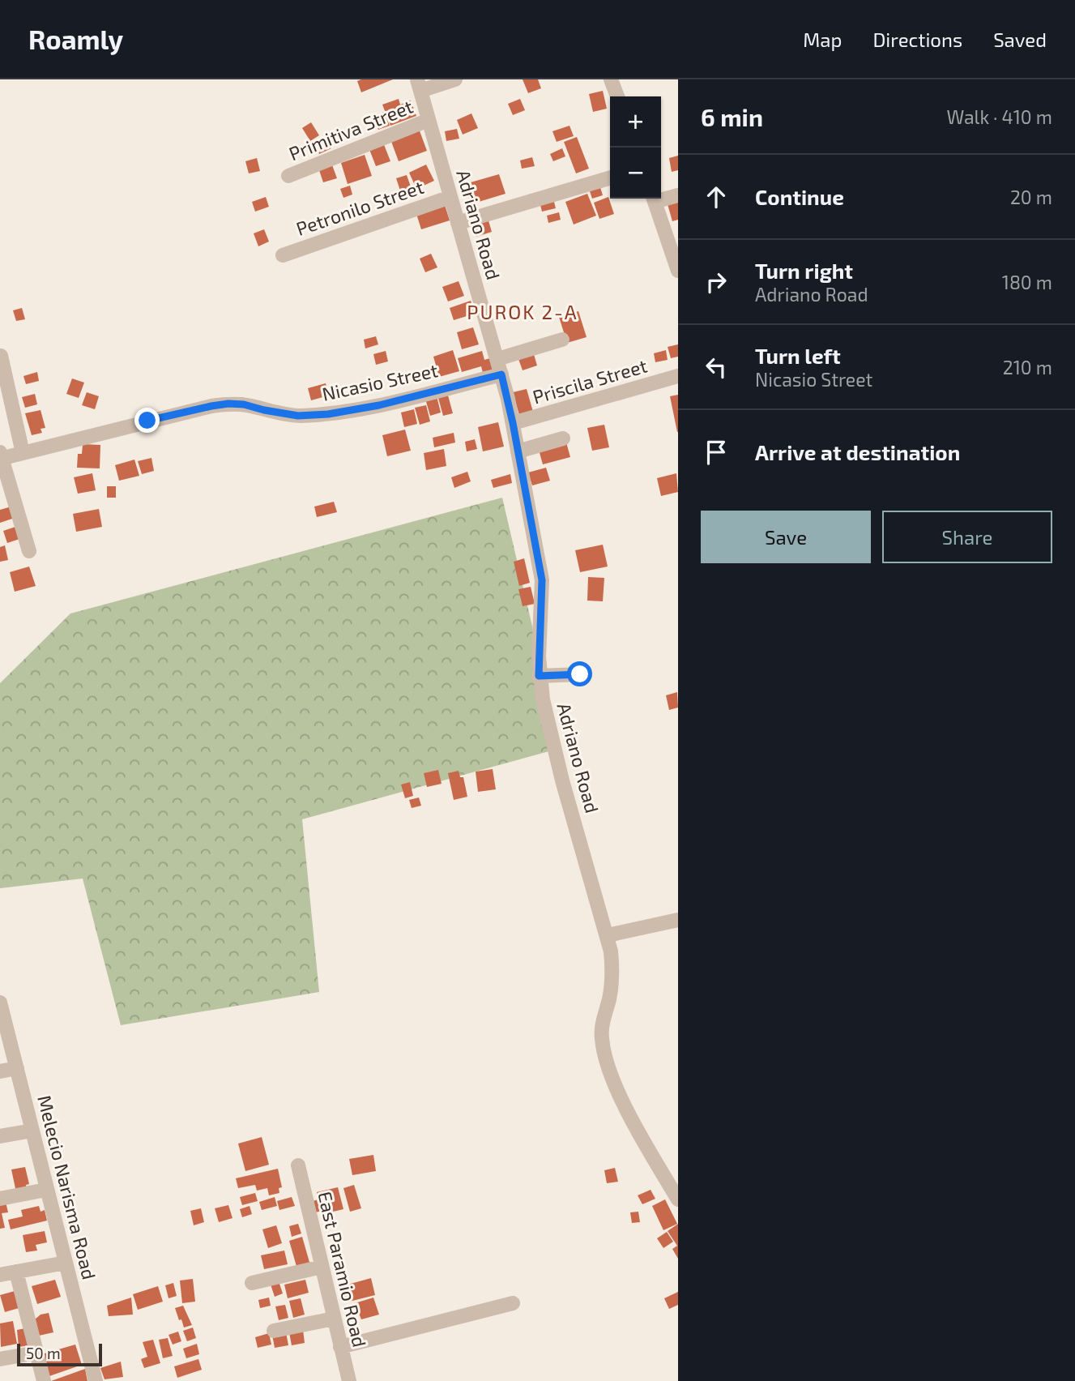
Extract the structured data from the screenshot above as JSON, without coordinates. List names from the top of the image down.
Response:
{
  "streets": {
    "street": [
      "Primitiva Street",
      "Petronilo Street",
      "Adriano Road",
      "Priscila Street",
      "Nicasio Street",
      "Melecio Narisma Road",
      "East Paramio Road"
    ]
  },
  "crossings": [
    ["Primitiva Street", "Adriano Road"],
    ["Petronilo Street", "Adriano Road"],
    ["Adriano Road", "Priscila Street"],
    ["Adriano Road", "Nicasio Street"]
  ],
  "districts": ["PUROK 2-A"],
  "scale_bar": "50 m",
  "page": {
    "header": "Roamly",
    "nav": ["Map", "Directions", "Saved"],
    "heading": ["6 min", "Walk · 410 m"],
    "map_buttons": ["+", "−"],
    "list": [
      ["Continue", "20 m"],
      ["Turn right", "Adriano Road", "180 m"],
      ["Turn left", "Nicasio Street", "210 m"],
      "Arrive at destination"
    ],
    "buttons": ["Save", "Share"],
    "scale": "50 m"
  }
}
